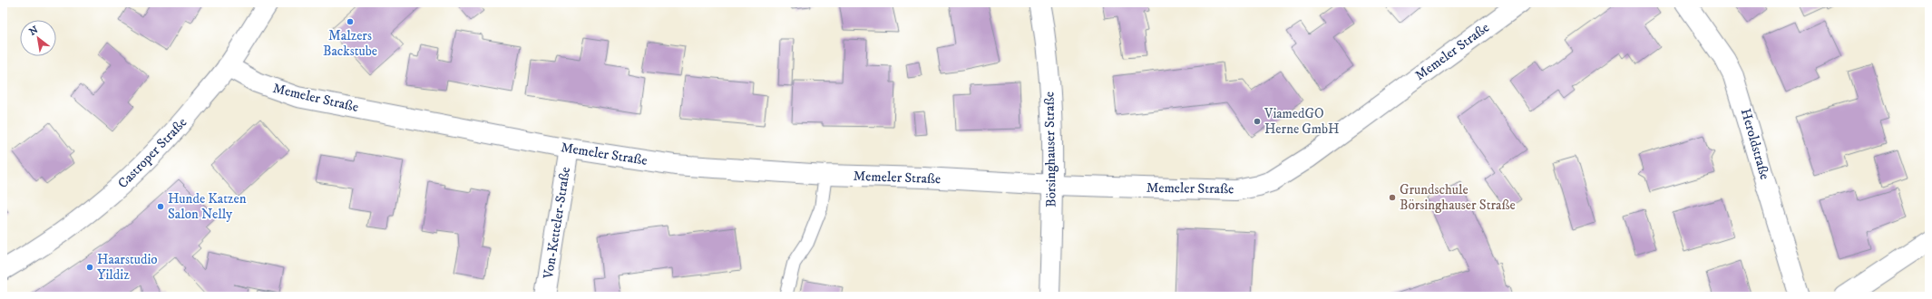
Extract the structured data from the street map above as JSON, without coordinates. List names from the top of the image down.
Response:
{
  "streets": {
    "street": [
      "Memeler Straße",
      "Heroldstraße",
      "Börsinghauser Straße",
      "Castroper Straße",
      "Von-Ketteler-Straße"
    ]
  },
  "crossings": [
    ["Memeler Straße", "Börsinghauser Straße"],
    ["Memeler Straße", "Castroper Straße"],
    ["Memeler Straße", "Von-Ketteler-Straße"]
  ],
  "places": [
    "Malzers Backstube",
    "ViamedGO Herne GmbH",
    "Grundschule Börsinghauser Straße",
    "Hunde Katzen Salon Nelly",
    "Haarstudio Yildiz"
  ],
  "north": "top left"
}
